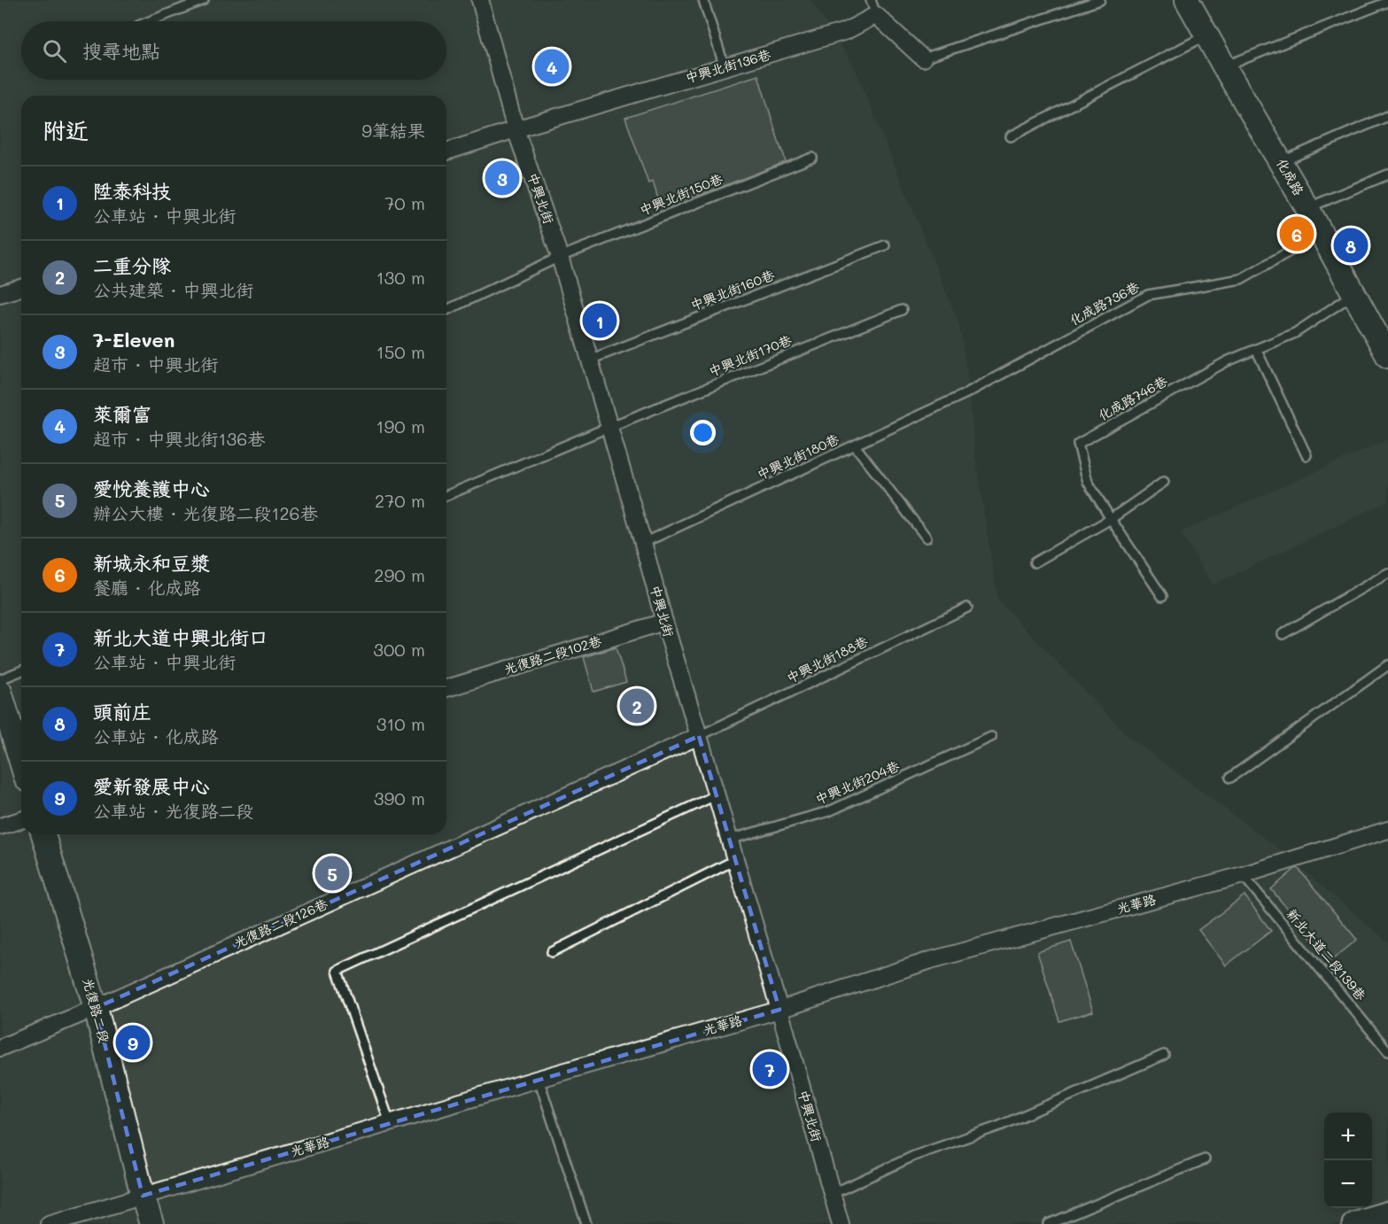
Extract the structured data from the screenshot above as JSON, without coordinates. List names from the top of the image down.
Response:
{
  "streets": {
    "street": [
      "中興北街136巷",
      "化成路",
      "中興北街",
      "光復路二段102巷",
      "光華路",
      "光復路二段126巷",
      "光復路二段"
    ],
    "lane": [
      "中興北街150巷",
      "中興北街160巷",
      "化成路736巷",
      "中興北街170巷",
      "化成路746巷",
      "中興北街180巷",
      "中興北街188巷",
      "中興北街204巷",
      "新北大道二段139巷"
    ]
  },
  "crossings": [
    ["中興北街136巷", "中興北街"],
    ["化成路", "化成路736巷"],
    ["化成路", "化成路746巷"],
    ["中興北街150巷", "中興北街"],
    ["中興北街", "中興北街160巷"],
    ["中興北街", "中興北街170巷"],
    ["中興北街", "中興北街180巷"],
    ["中興北街", "光復路二段102巷"],
    ["中興北街", "中興北街188巷"],
    ["中興北街", "中興北街204巷"],
    ["中興北街", "光華路"],
    ["中興北街", "光復路二段126巷"],
    ["化成路736巷", "中興北街180巷"],
    ["中興北街188巷", "光復路二段126巷"],
    ["光華路", "新北大道二段139巷"],
    ["光華路", "光復路二段"],
    ["光復路二段126巷", "光復路二段"]
  ],
  "page": {
    "search": "搜尋地點",
    "pins": [
      "4",
      "3",
      "6",
      "8",
      "1",
      "2",
      "5",
      "9",
      "7"
    ],
    "heading": ["附近", "9筆結果"],
    "list": [
      {
        "mark": "1",
        "name": "陞泰科技",
        "note": "公車站 · 中興北街",
        "value": "70 m"
      },
      {
        "mark": "2",
        "name": "二重分隊",
        "note": "公共建築 · 中興北街",
        "value": "130 m"
      },
      {
        "mark": "3",
        "name": "7-Eleven",
        "note": "超市 · 中興北街",
        "value": "150 m"
      },
      {
        "mark": "4",
        "name": "萊爾富",
        "note": "超市 · 中興北街136巷",
        "value": "190 m"
      },
      {
        "mark": "5",
        "name": "愛悅養護中心",
        "note": "辦公大樓 · 光復路二段126巷",
        "value": "270 m"
      },
      {
        "mark": "6",
        "name": "新城永和豆漿",
        "note": "餐廳 · 化成路",
        "value": "290 m"
      },
      {
        "mark": "7",
        "name": "新北大道中興北街口",
        "note": "公車站 · 中興北街",
        "value": "300 m"
      },
      {
        "mark": "8",
        "name": "頭前庄",
        "note": "公車站 · 化成路",
        "value": "310 m"
      },
      {
        "mark": "9",
        "name": "愛新發展中心",
        "note": "公車站 · 光復路二段",
        "value": "390 m"
      }
    ],
    "map_buttons": ["+", "−"]
  }
}
